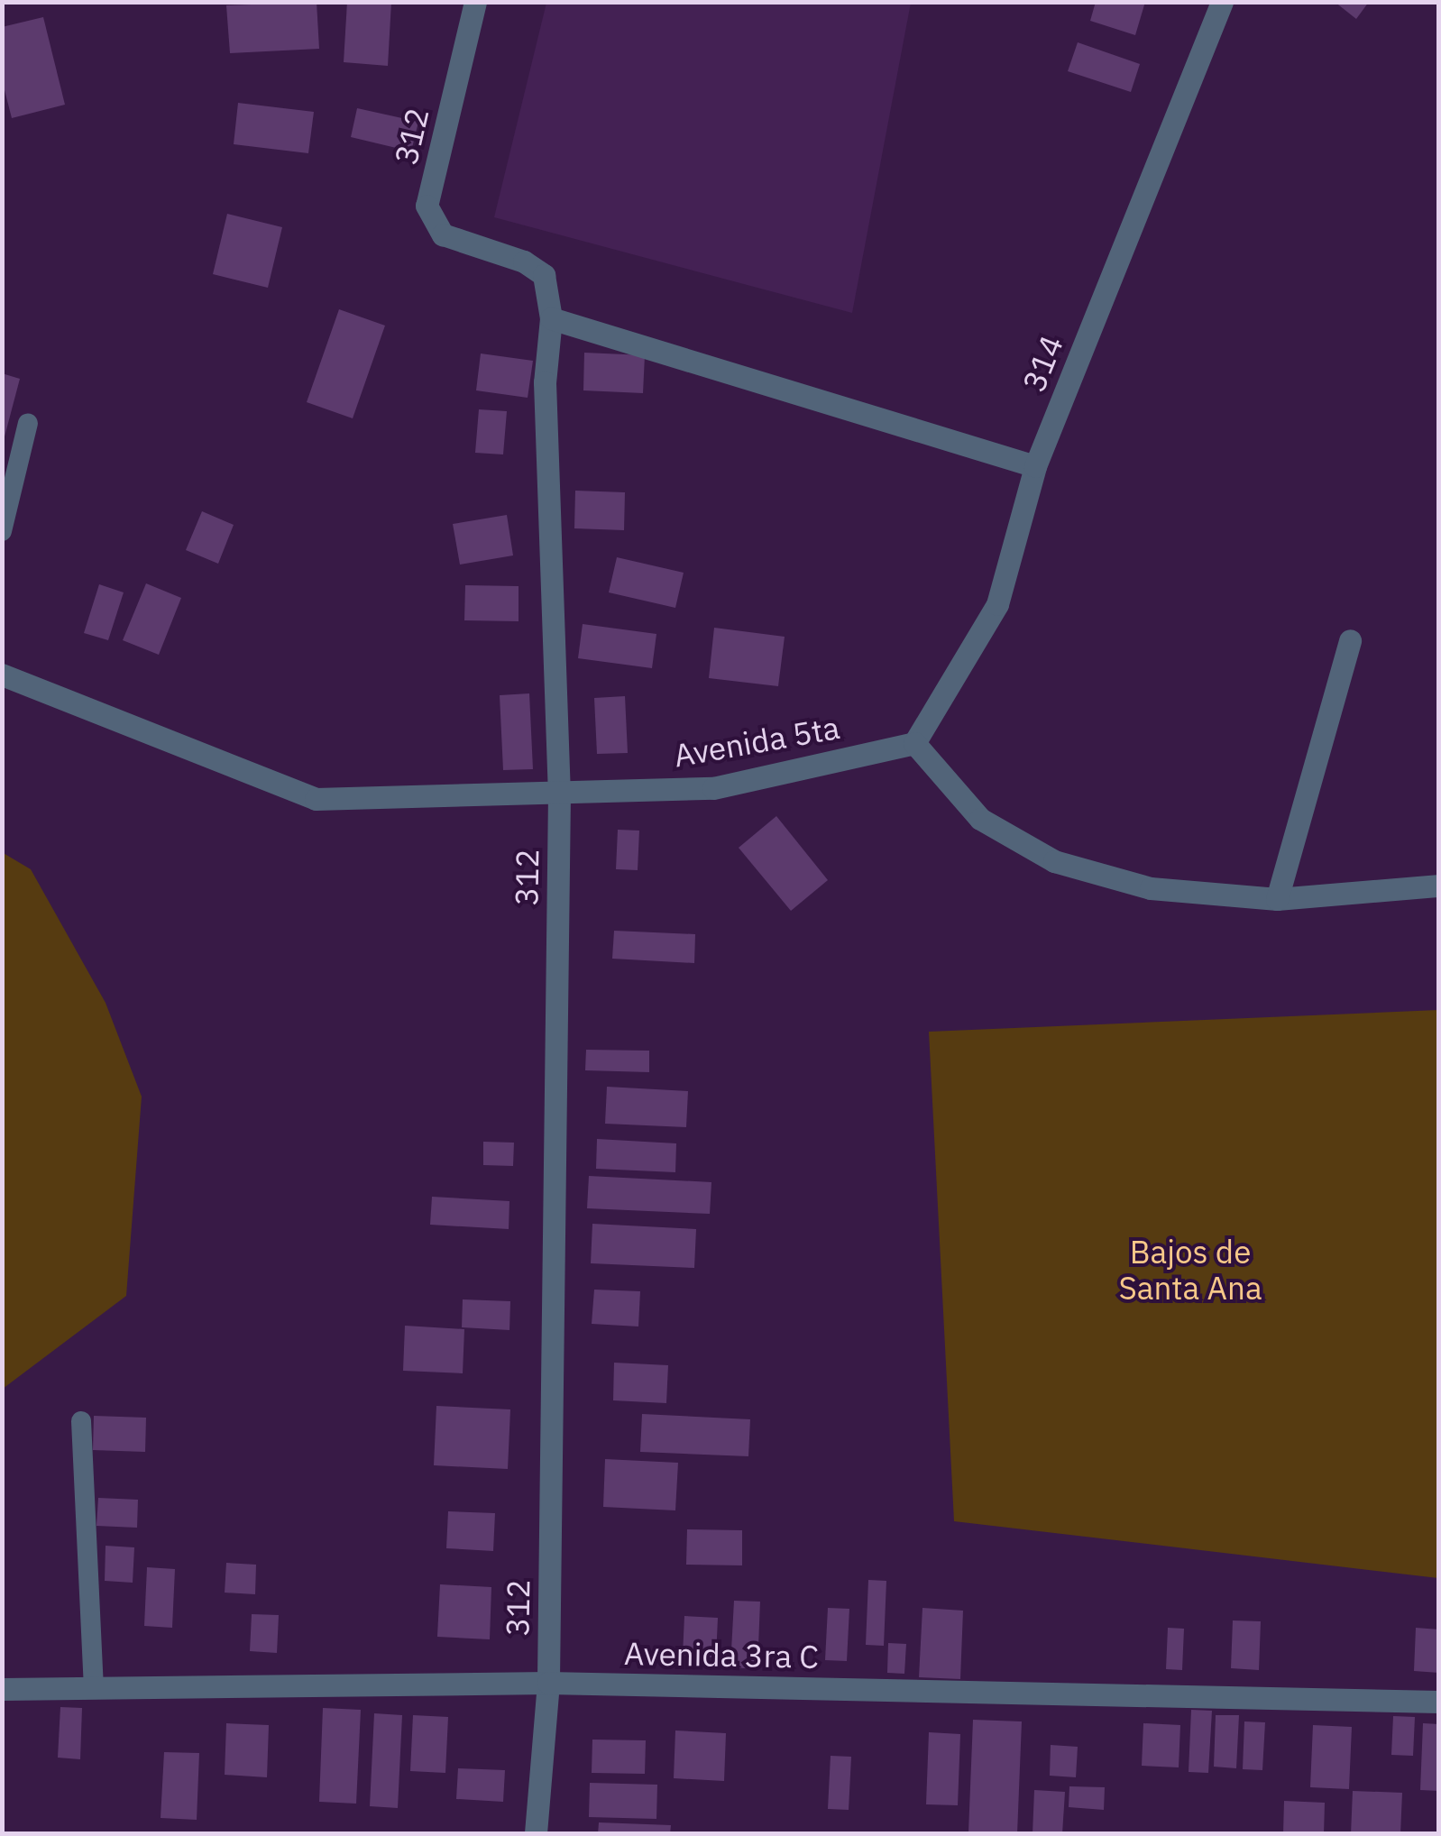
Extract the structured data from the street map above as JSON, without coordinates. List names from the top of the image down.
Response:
{
  "streets": {
    "street": [
      "312",
      "314",
      "Avenida 5ta",
      "Avenida 3ra C"
    ]
  },
  "crossings": [
    ["312", "Avenida 5ta"],
    ["312", "Avenida 3ra C"],
    ["314", "Avenida 5ta"]
  ],
  "parks": ["Bajos de Santa Ana"]
}
